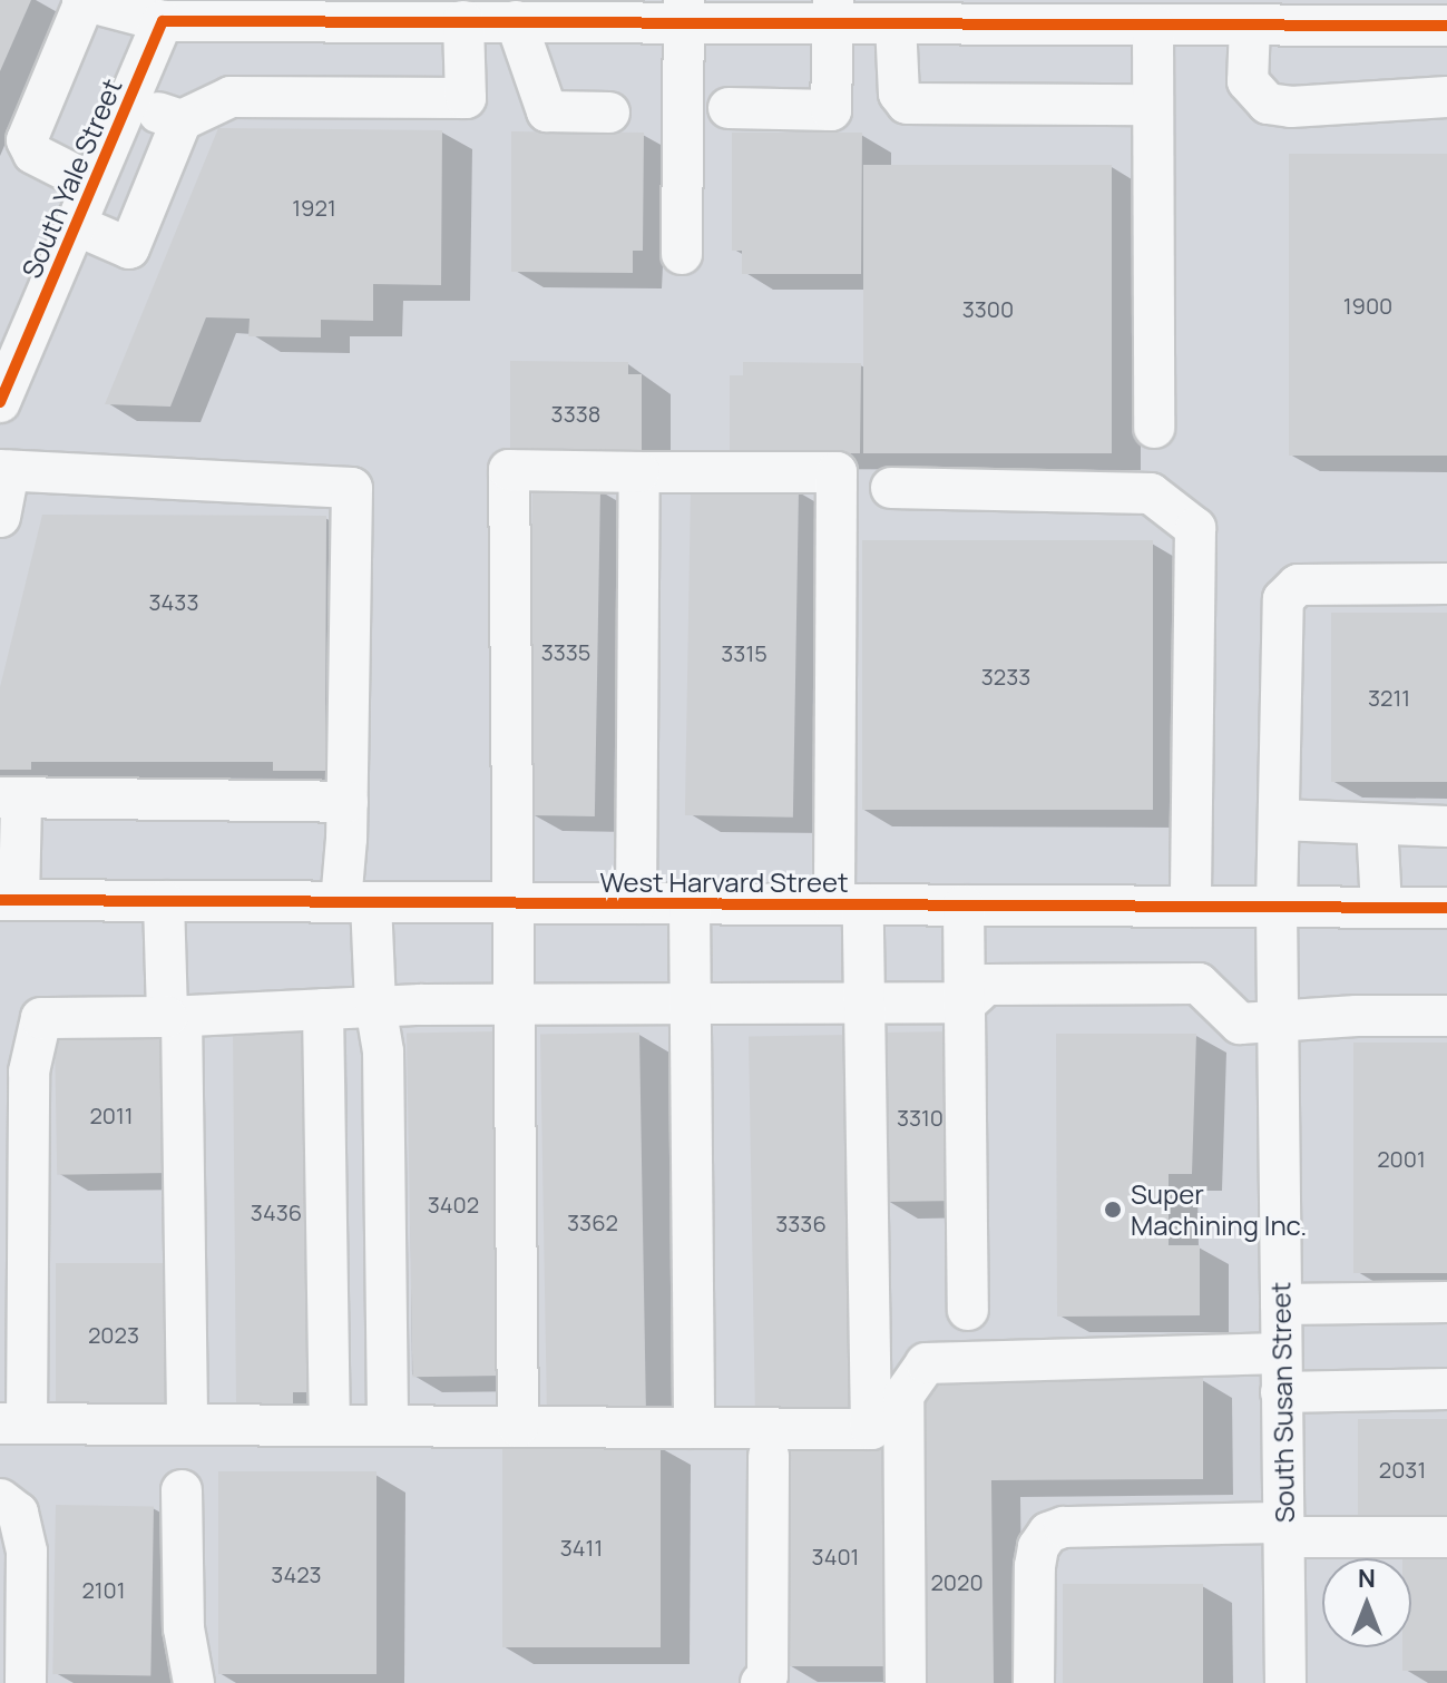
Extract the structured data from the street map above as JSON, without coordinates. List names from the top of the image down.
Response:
{
  "streets": {
    "street": ["South Yale Street", "West Harvard Street", "South Susan Street"]
  },
  "crossings": [
    ["West Harvard Street", "South Susan Street"]
  ],
  "places": ["Super Machining Inc."],
  "house_numbers": [
    "1921",
    "1900",
    "3300",
    "3338",
    "3433",
    "3335",
    "3315",
    "3233",
    "3211",
    "2011",
    "3310",
    "2001",
    "3402",
    "3436",
    "3362",
    "3336",
    "2023",
    "2031",
    "3411",
    "3401",
    "3423",
    "2020",
    "2101"
  ],
  "north": "top"
}
